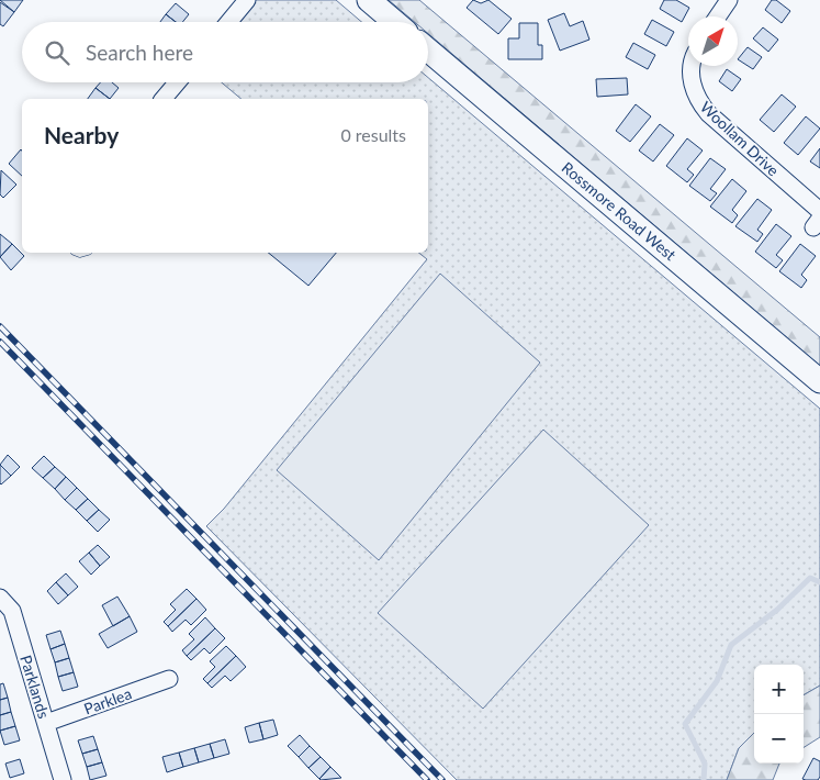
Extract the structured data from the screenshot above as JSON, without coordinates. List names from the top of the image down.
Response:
{
  "streets": {
    "main road": ["Rossmore Road West"],
    "street": ["Woollam Drive", "Parklands", "Parklea"]
  },
  "crossings": [
    ["Parklands", "Parklea"]
  ],
  "north": "top right",
  "page": {
    "search": "Search here",
    "heading": ["Nearby", "0 results"],
    "map_buttons": ["+", "−"]
  }
}
